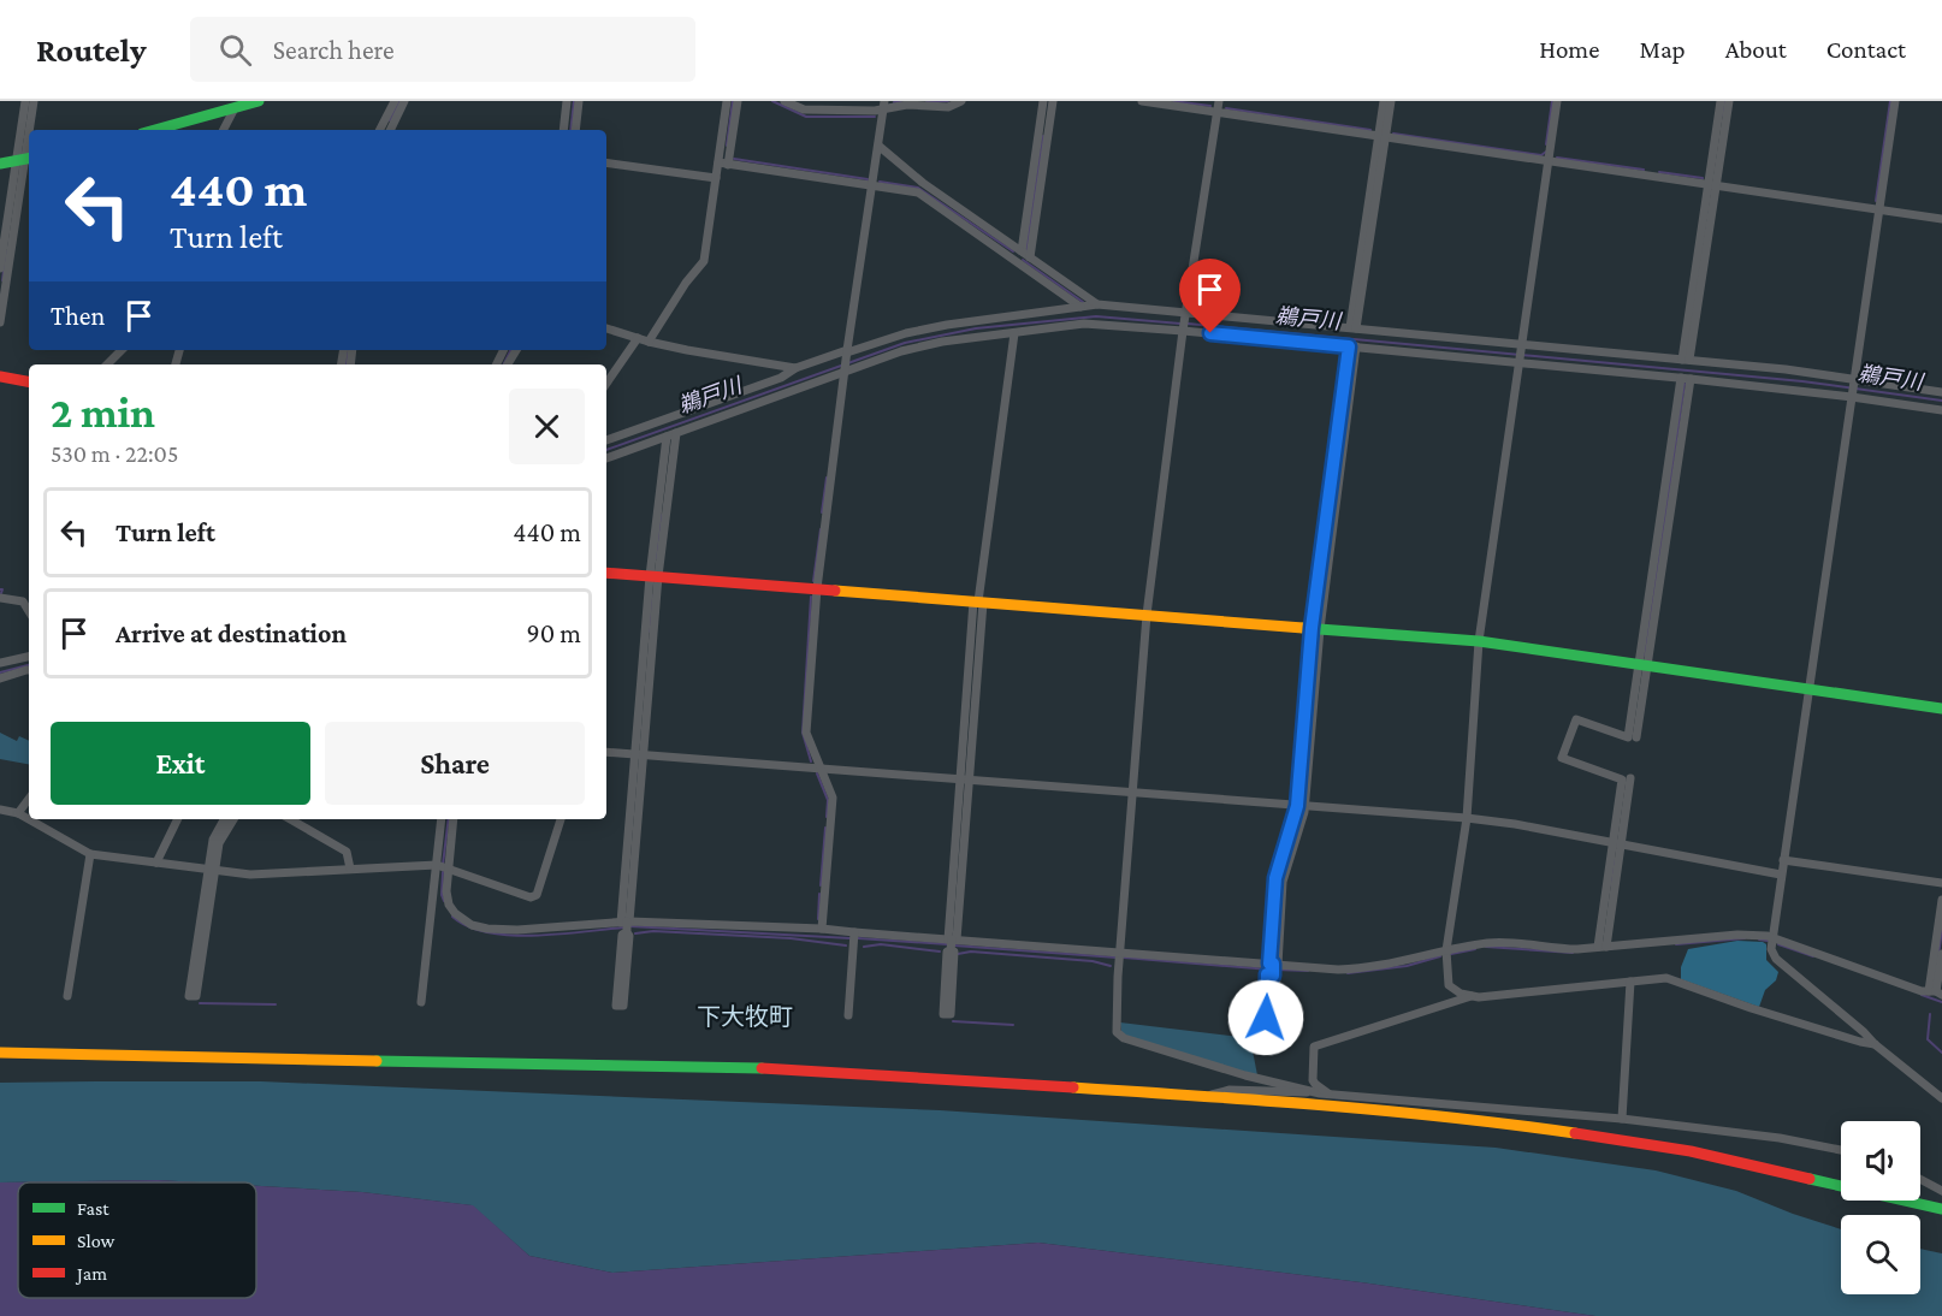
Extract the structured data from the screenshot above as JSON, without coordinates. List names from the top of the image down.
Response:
{
  "districts": ["下大牧町"],
  "water": ["鵜戸川"],
  "legend": ["Fast", "Slow", "Jam"],
  "page": {
    "header": "Routely",
    "search": "Search here",
    "nav": [
      "Home",
      "Map",
      "About",
      "Contact"
    ],
    "turn": ["440 m", "Turn left"],
    "then": "Then",
    "heading": ["2 min", "530 m · 22:05"],
    "list": [
      {
        "name": "Turn left",
        "value": "440 m"
      },
      {
        "name": "Arrive at destination",
        "value": "90 m"
      }
    ],
    "buttons": ["Exit", "Share"]
  }
}
